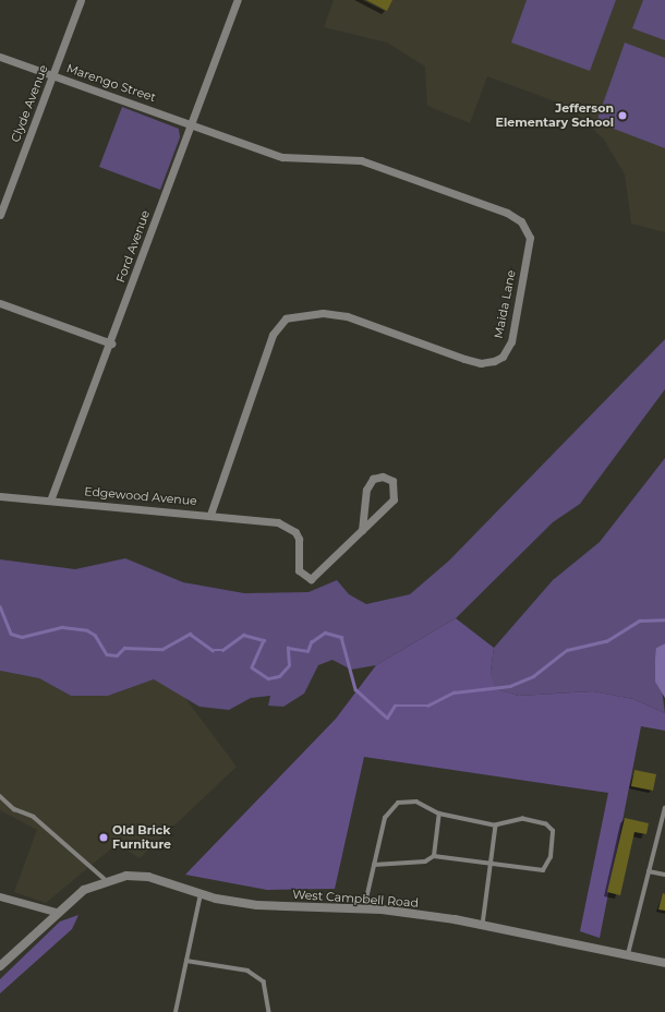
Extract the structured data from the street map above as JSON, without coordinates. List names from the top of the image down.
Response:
{
  "streets": {
    "street": [
      "Marengo Street",
      "Clyde Avenue",
      "Ford Avenue",
      "Maida Lane",
      "Edgewood Avenue",
      "West Campbell Road"
    ]
  },
  "crossings": [
    ["Marengo Street", "Clyde Avenue"],
    ["Marengo Street", "Ford Avenue"],
    ["Marengo Street", "Maida Lane"],
    ["Ford Avenue", "Maida Lane"],
    ["Ford Avenue", "Edgewood Avenue"],
    ["Maida Lane", "Edgewood Avenue"]
  ],
  "places": ["Jefferson Elementary School", "Old Brick Furniture"]
}
